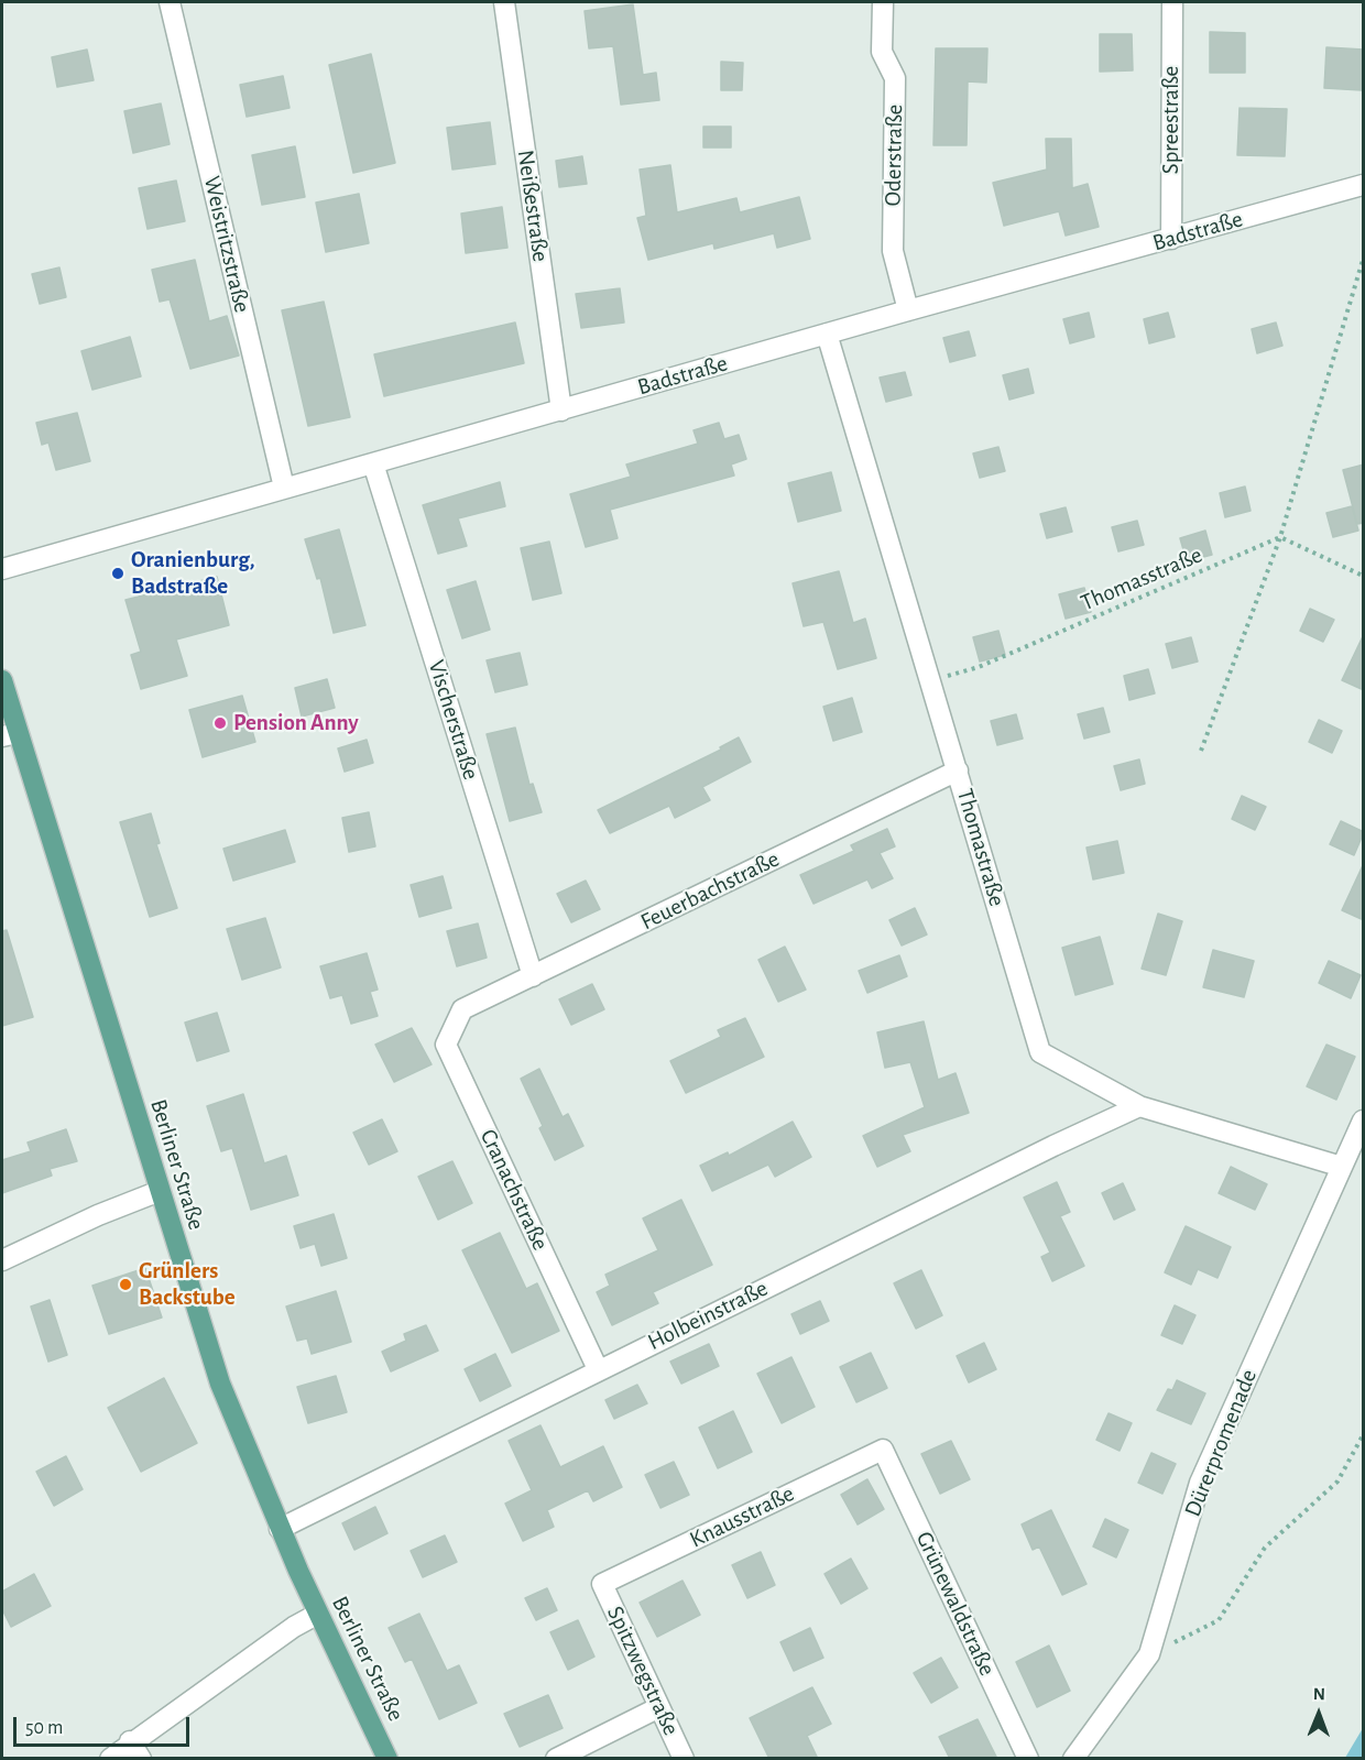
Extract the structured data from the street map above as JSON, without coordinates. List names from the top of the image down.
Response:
{
  "streets": {
    "main road": ["Berliner Straße"],
    "street": [
      "Spreestraße",
      "Oderstraße",
      "Neißestraße",
      "Badstraße",
      "Weistritzstraße",
      "Vischerstraße",
      "Thomastraße",
      "Feuerbachstraße",
      "Cranachstraße",
      "Holbeinstraße",
      "Dürerpromenade",
      "Knausstraße",
      "Grünewaldstraße",
      "Spitzwegstraße"
    ],
    "path": ["Thomasstraße"]
  },
  "crossings": [
    ["Spreestraße", "Badstraße"],
    ["Oderstraße", "Badstraße"],
    ["Neißestraße", "Badstraße"],
    ["Badstraße", "Weistritzstraße"],
    ["Badstraße", "Vischerstraße"],
    ["Badstraße", "Thomastraße"],
    ["Thomasstraße", "Thomastraße"],
    ["Vischerstraße", "Feuerbachstraße"],
    ["Thomastraße", "Feuerbachstraße"],
    ["Thomastraße", "Holbeinstraße"],
    ["Thomastraße", "Dürerpromenade"],
    ["Feuerbachstraße", "Cranachstraße"],
    ["Berliner Straße", "Holbeinstraße"],
    ["Cranachstraße", "Holbeinstraße"],
    ["Knausstraße", "Grünewaldstraße"],
    ["Knausstraße", "Spitzwegstraße"]
  ],
  "places": ["Oranienburg, Badstraße", "Pension Anny", "Grünlers Backstube"],
  "scale_bar": "50 m",
  "north": "top"
}
